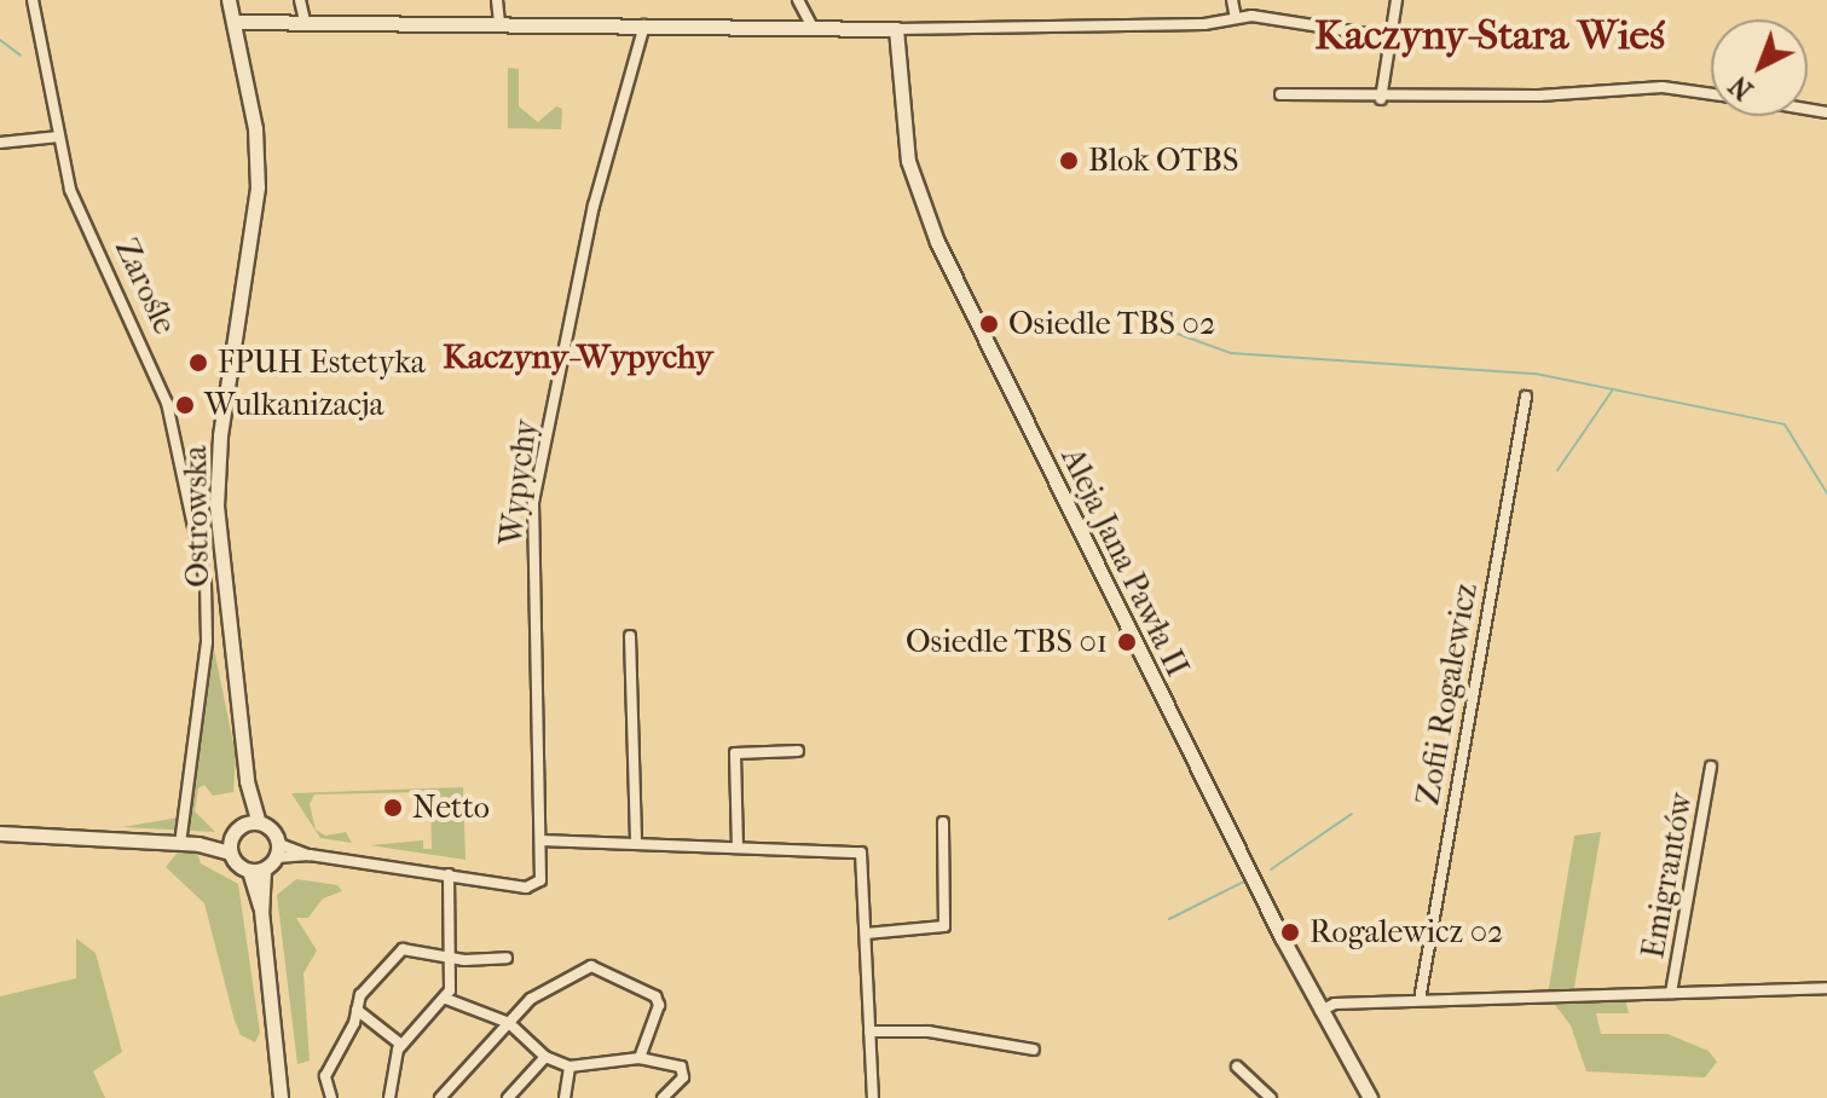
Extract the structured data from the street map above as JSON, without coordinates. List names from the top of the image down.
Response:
{
  "streets": {
    "street": [
      "Zarośle",
      "Wypychy",
      "Ostrowska",
      "Aleja Jana Pawła II",
      "Zofii Rogalewicz",
      "Emigrantów"
    ]
  },
  "districts": ["Kaczyny-Stara Wieś", "Kaczyny-Wypychy"],
  "places": [
    "Blok OTBS",
    "Osiedle TBS 02",
    "FPUH Estetyka",
    "Wulkanizacja",
    "Osiedle TBS 01",
    "Netto",
    "Rogalewicz 02"
  ],
  "north": "bottom left"
}
